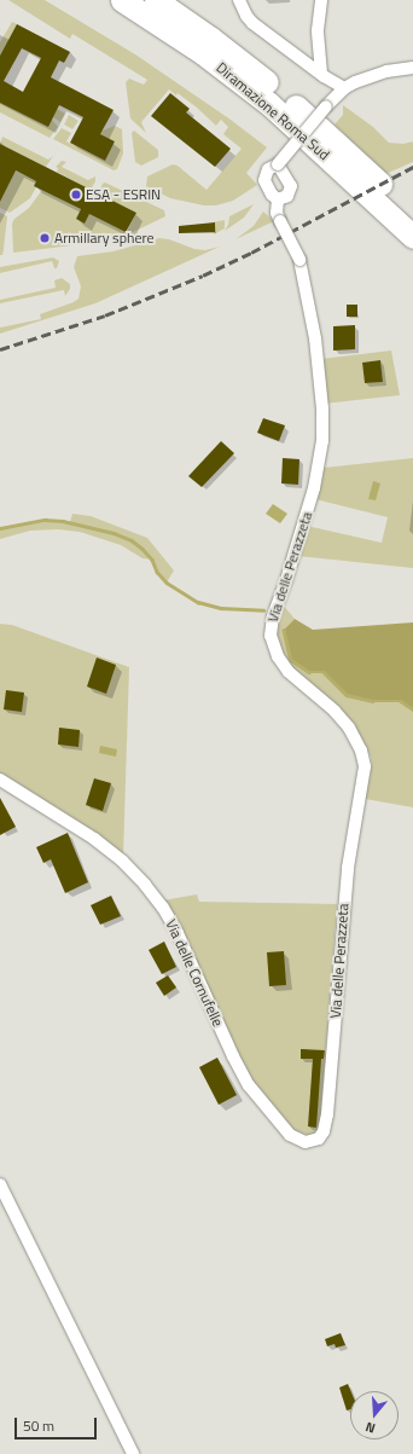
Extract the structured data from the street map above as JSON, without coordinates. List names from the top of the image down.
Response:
{
  "streets": {
    "highway": ["Diramazione Roma Sud"],
    "street": ["Via delle Perazzeta", "Via delle Cornufelle"]
  },
  "crossings": [
    ["Via delle Perazzeta", "Via delle Cornufelle"]
  ],
  "places": ["ESA - ESRIN", "Armillary sphere"],
  "scale_bar": "50 m",
  "north": "bottom"
}
